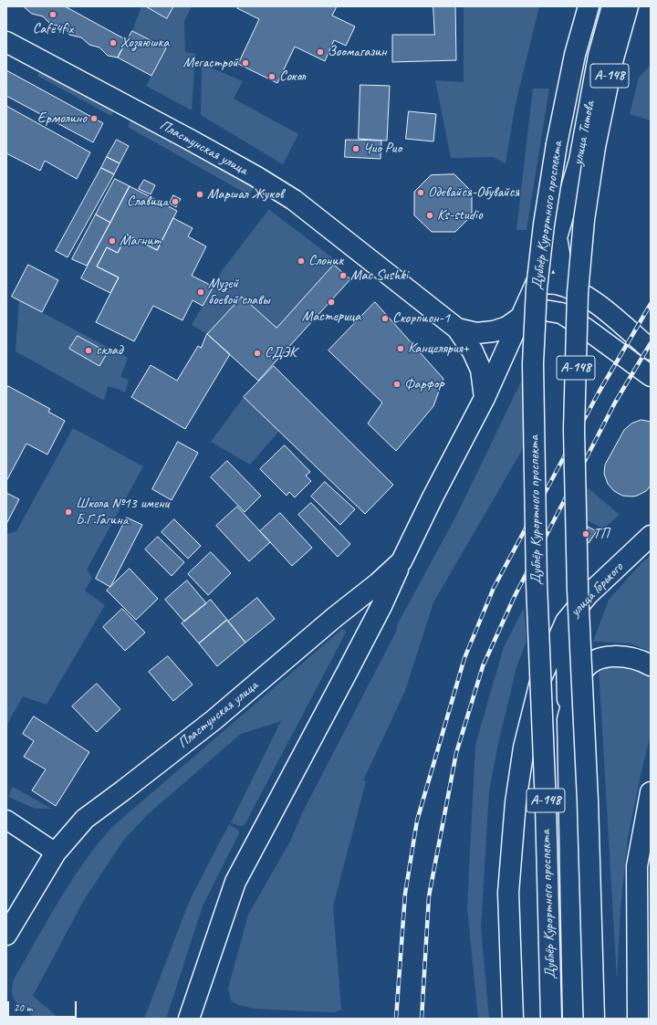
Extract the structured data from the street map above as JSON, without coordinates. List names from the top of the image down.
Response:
{
  "streets": {
    "main road": [
      "А-148",
      "улица Титова",
      "Пластунская улица",
      "Дублёр Курортного проспекта",
      "улица Горького"
    ]
  },
  "crossings": [
    ["А-148", "улица Горького"],
    ["улица Титова", "Пластунская улица"]
  ],
  "places": [
    "Cafe4fix",
    "Хозяюшка",
    "Зоомагазин",
    "Мегастрой",
    "Сокол",
    "Ермолино",
    "Чио Рио",
    "Одевайся-Обувайся",
    "Маршал Жуков",
    "Славица",
    "Ks-studio",
    "Магнит",
    "Слоник",
    "Mac Sushki",
    "Музей боевой славы",
    "Мастерица",
    "Скорпион-1",
    "Канцелярия+",
    "склад",
    "СДЭК",
    "Фарфор",
    "Школа №13 имени Б.Г.Гагина",
    "ТП"
  ],
  "scale_bar": "20 m"
}
